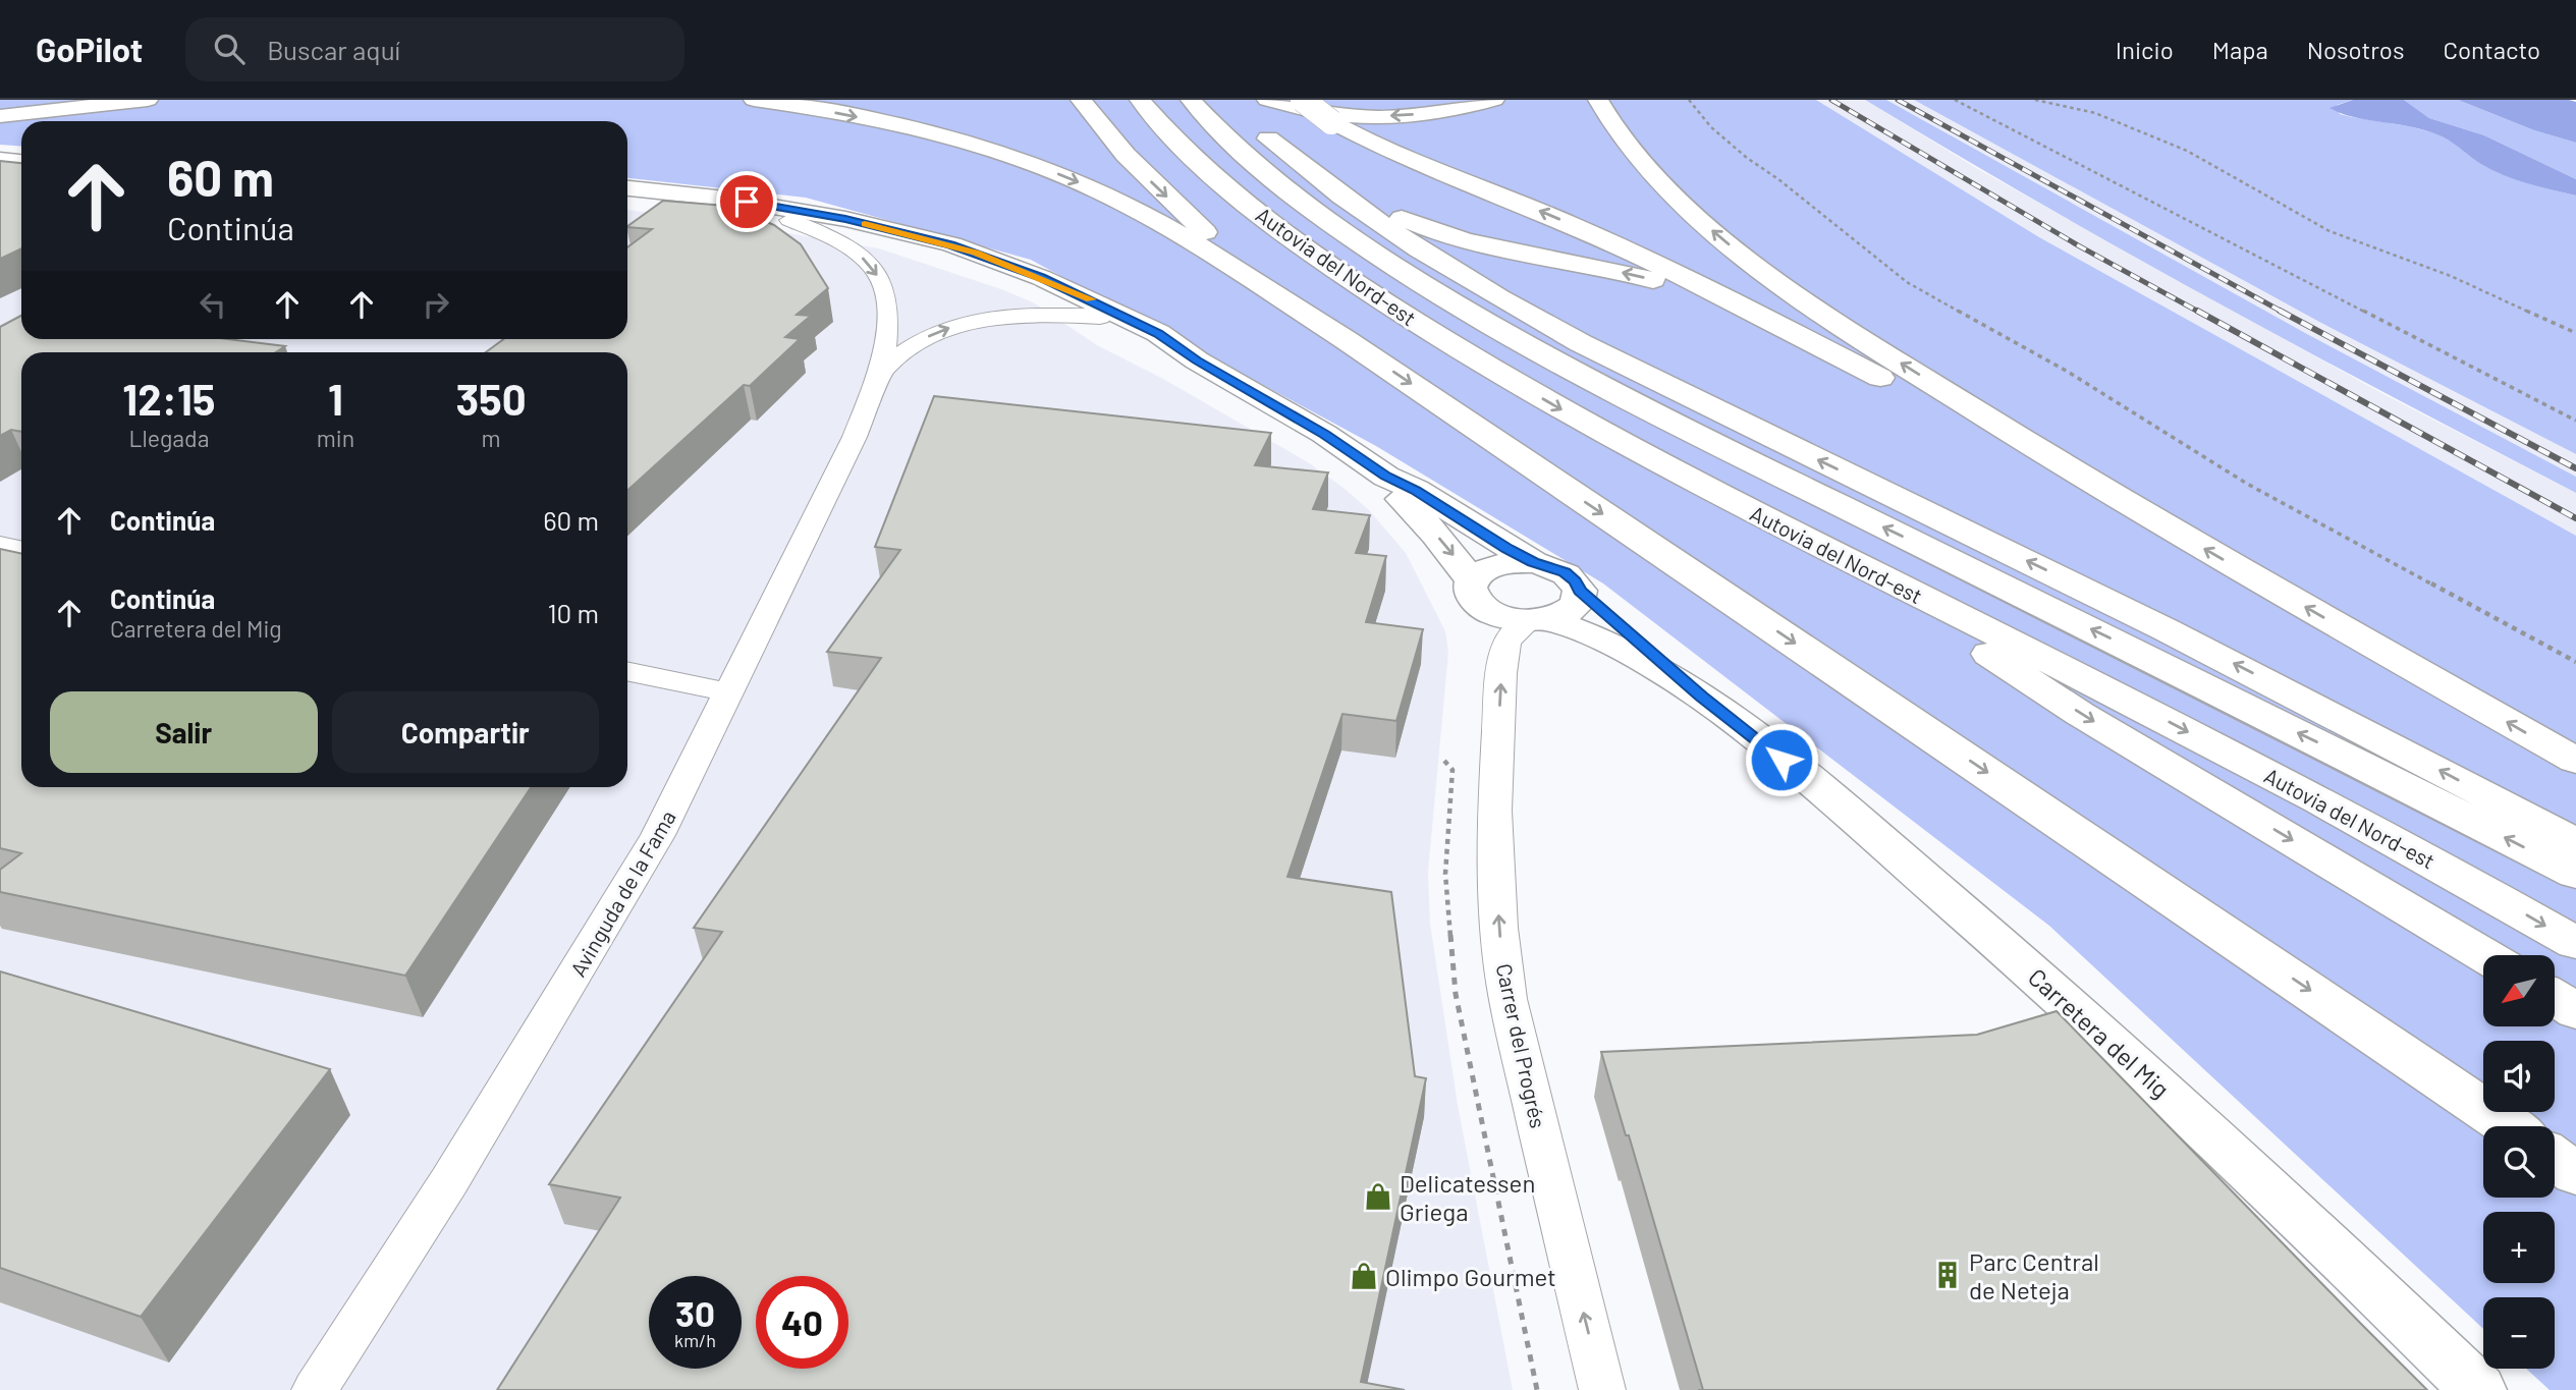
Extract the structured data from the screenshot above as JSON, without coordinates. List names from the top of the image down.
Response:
{
  "streets": {
    "main road": ["Autovia del Nord-est", "Carretera del Mig"],
    "street": ["Avinguda de la Fama", "Carrer del Progrés"]
  },
  "crossings": [
    ["Carretera del Mig", "Carrer del Progrés"]
  ],
  "one_way": ["Carrer del Progrés"],
  "places": {
    "shop": ["Delicatessen Griega", "Olimpo Gourmet"],
    "building": ["Parc Central de Neteja"]
  },
  "north": "bottom left",
  "page": {
    "header": "GoPilot",
    "search": "Buscar aquí",
    "nav": [
      "Inicio",
      "Mapa",
      "Nosotros",
      "Contacto"
    ],
    "turn": ["60 m", "Continúa"],
    "eta": [
      "12:15",
      "Llegada",
      "1",
      "min",
      "350",
      "m"
    ],
    "list": [
      {
        "name": "Continúa",
        "value": "60 m"
      },
      {
        "name": "Continúa",
        "note": "Carretera del Mig",
        "value": "10 m"
      }
    ],
    "buttons": ["Salir", "Compartir"],
    "map_buttons": ["+", "−"],
    "speed": "30 km/h",
    "limit": "40"
  }
}
